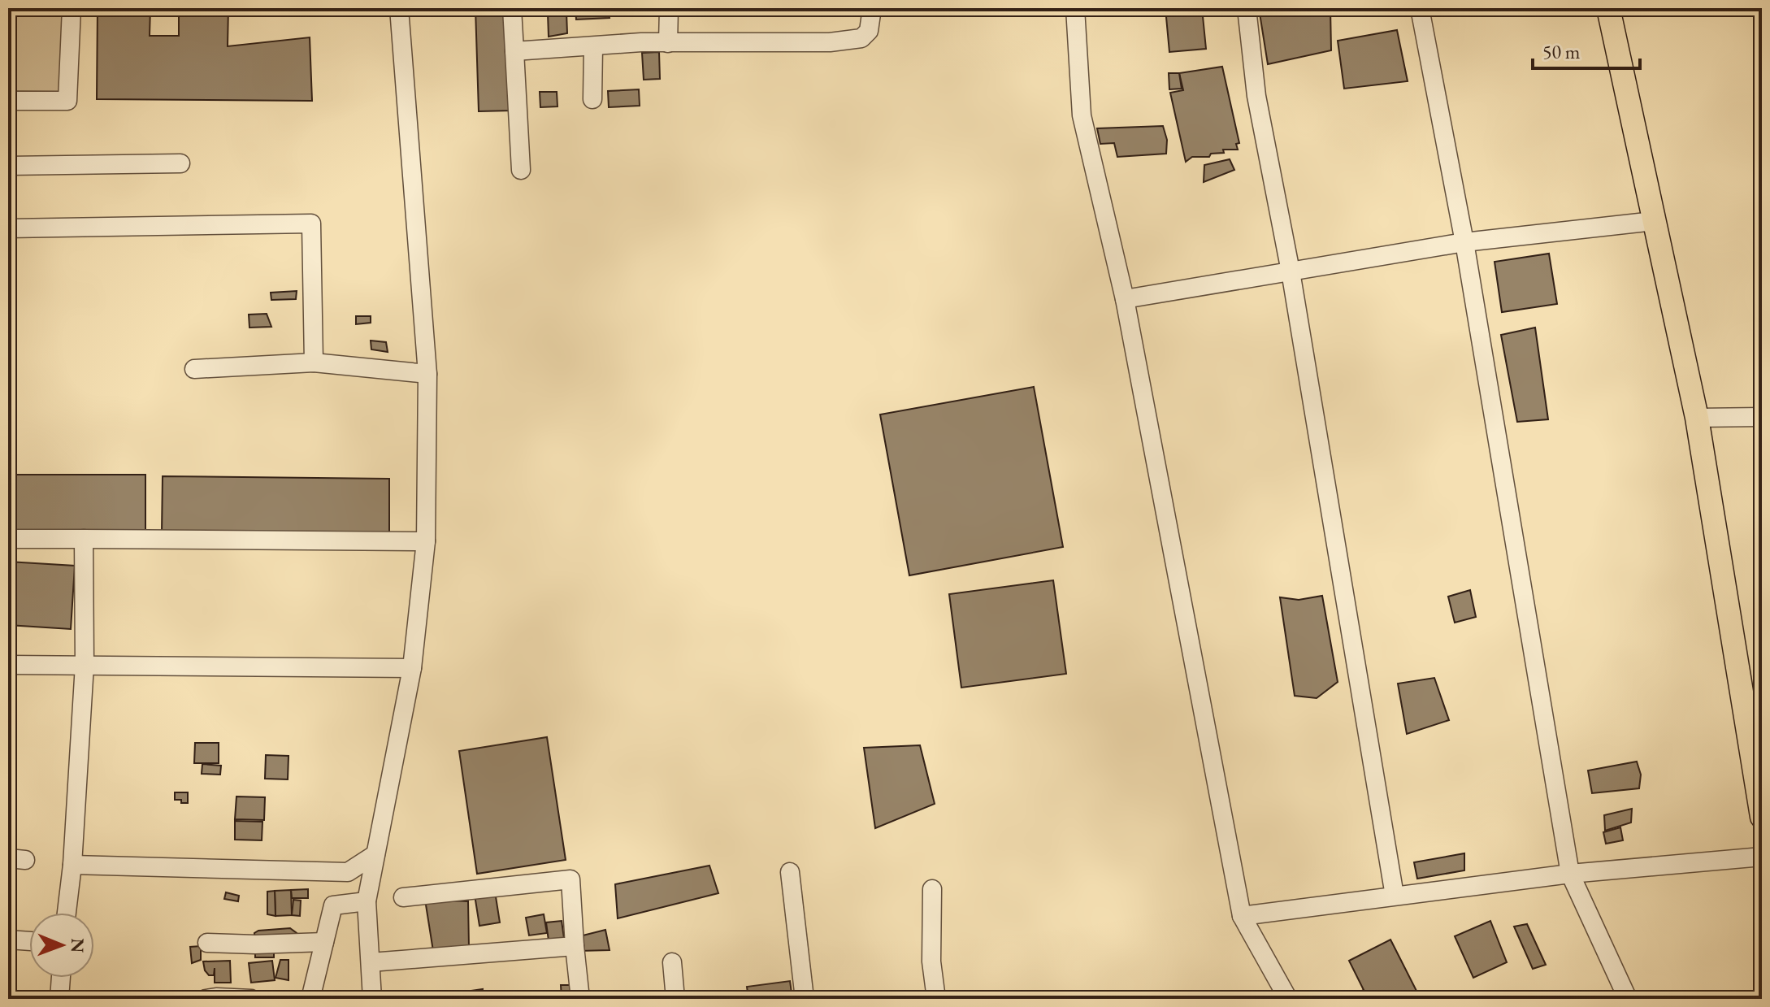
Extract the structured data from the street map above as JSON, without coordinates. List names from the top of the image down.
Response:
{
  "scale_bar": "50 m",
  "north": "right"
}
